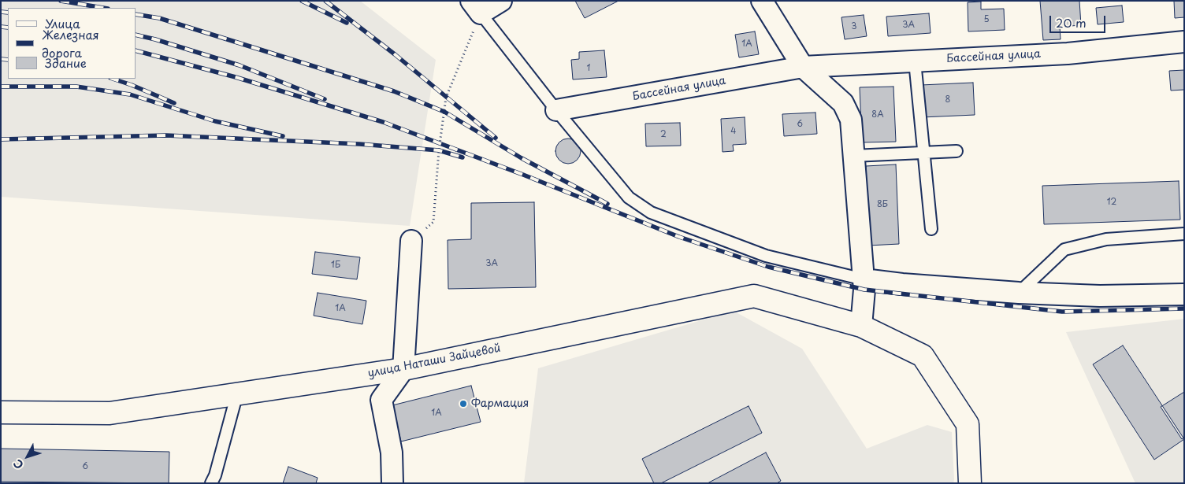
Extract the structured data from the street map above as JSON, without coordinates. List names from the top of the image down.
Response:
{
  "streets": {
    "street": ["Бассейная улица", "улица Наташи Зайцевой"]
  },
  "places": ["Фармация"],
  "house_numbers": [
    "5",
    "3А",
    "3",
    "1А",
    "1",
    "8",
    "8А",
    "6",
    "4",
    "2",
    "12",
    "8Б",
    "3А",
    "1Б",
    "1А",
    "1А",
    "6"
  ],
  "legend": ["Улица", "Железная дорога", "Здание"],
  "scale_bar": "20 m",
  "north": "bottom left"
}
